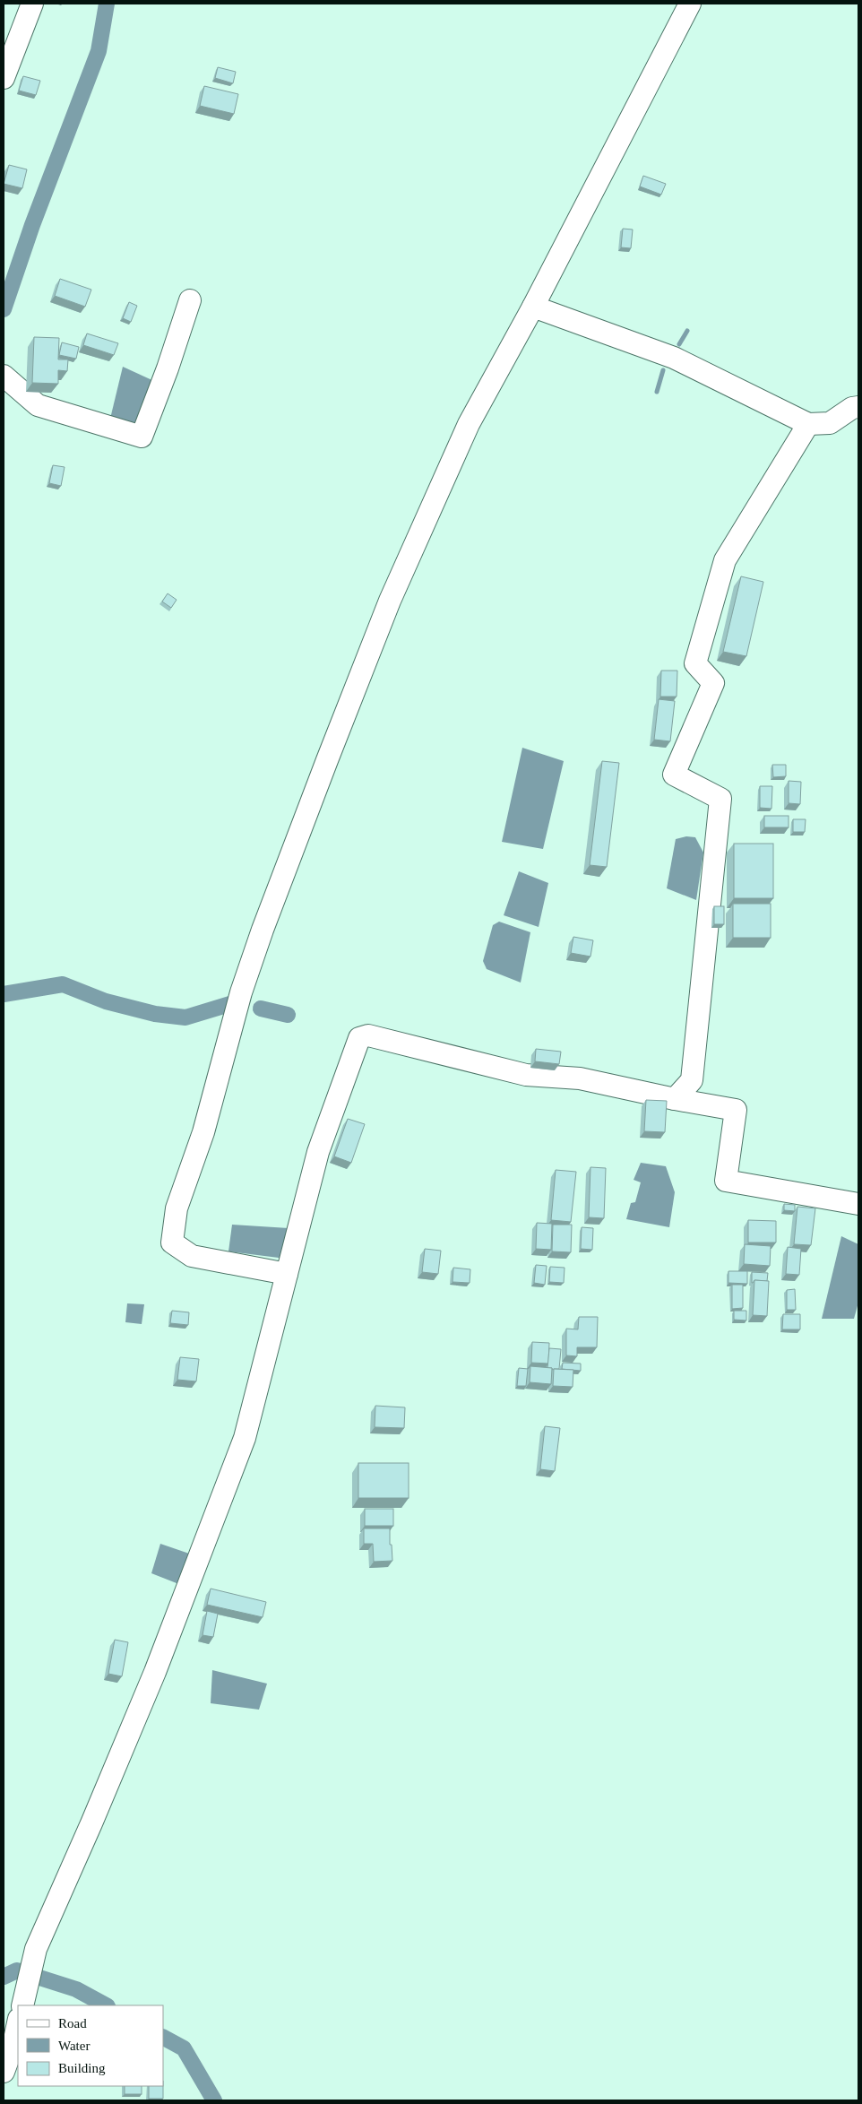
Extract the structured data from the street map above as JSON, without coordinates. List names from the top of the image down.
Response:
{
  "legend": ["Road", "Water", "Building"]
}
